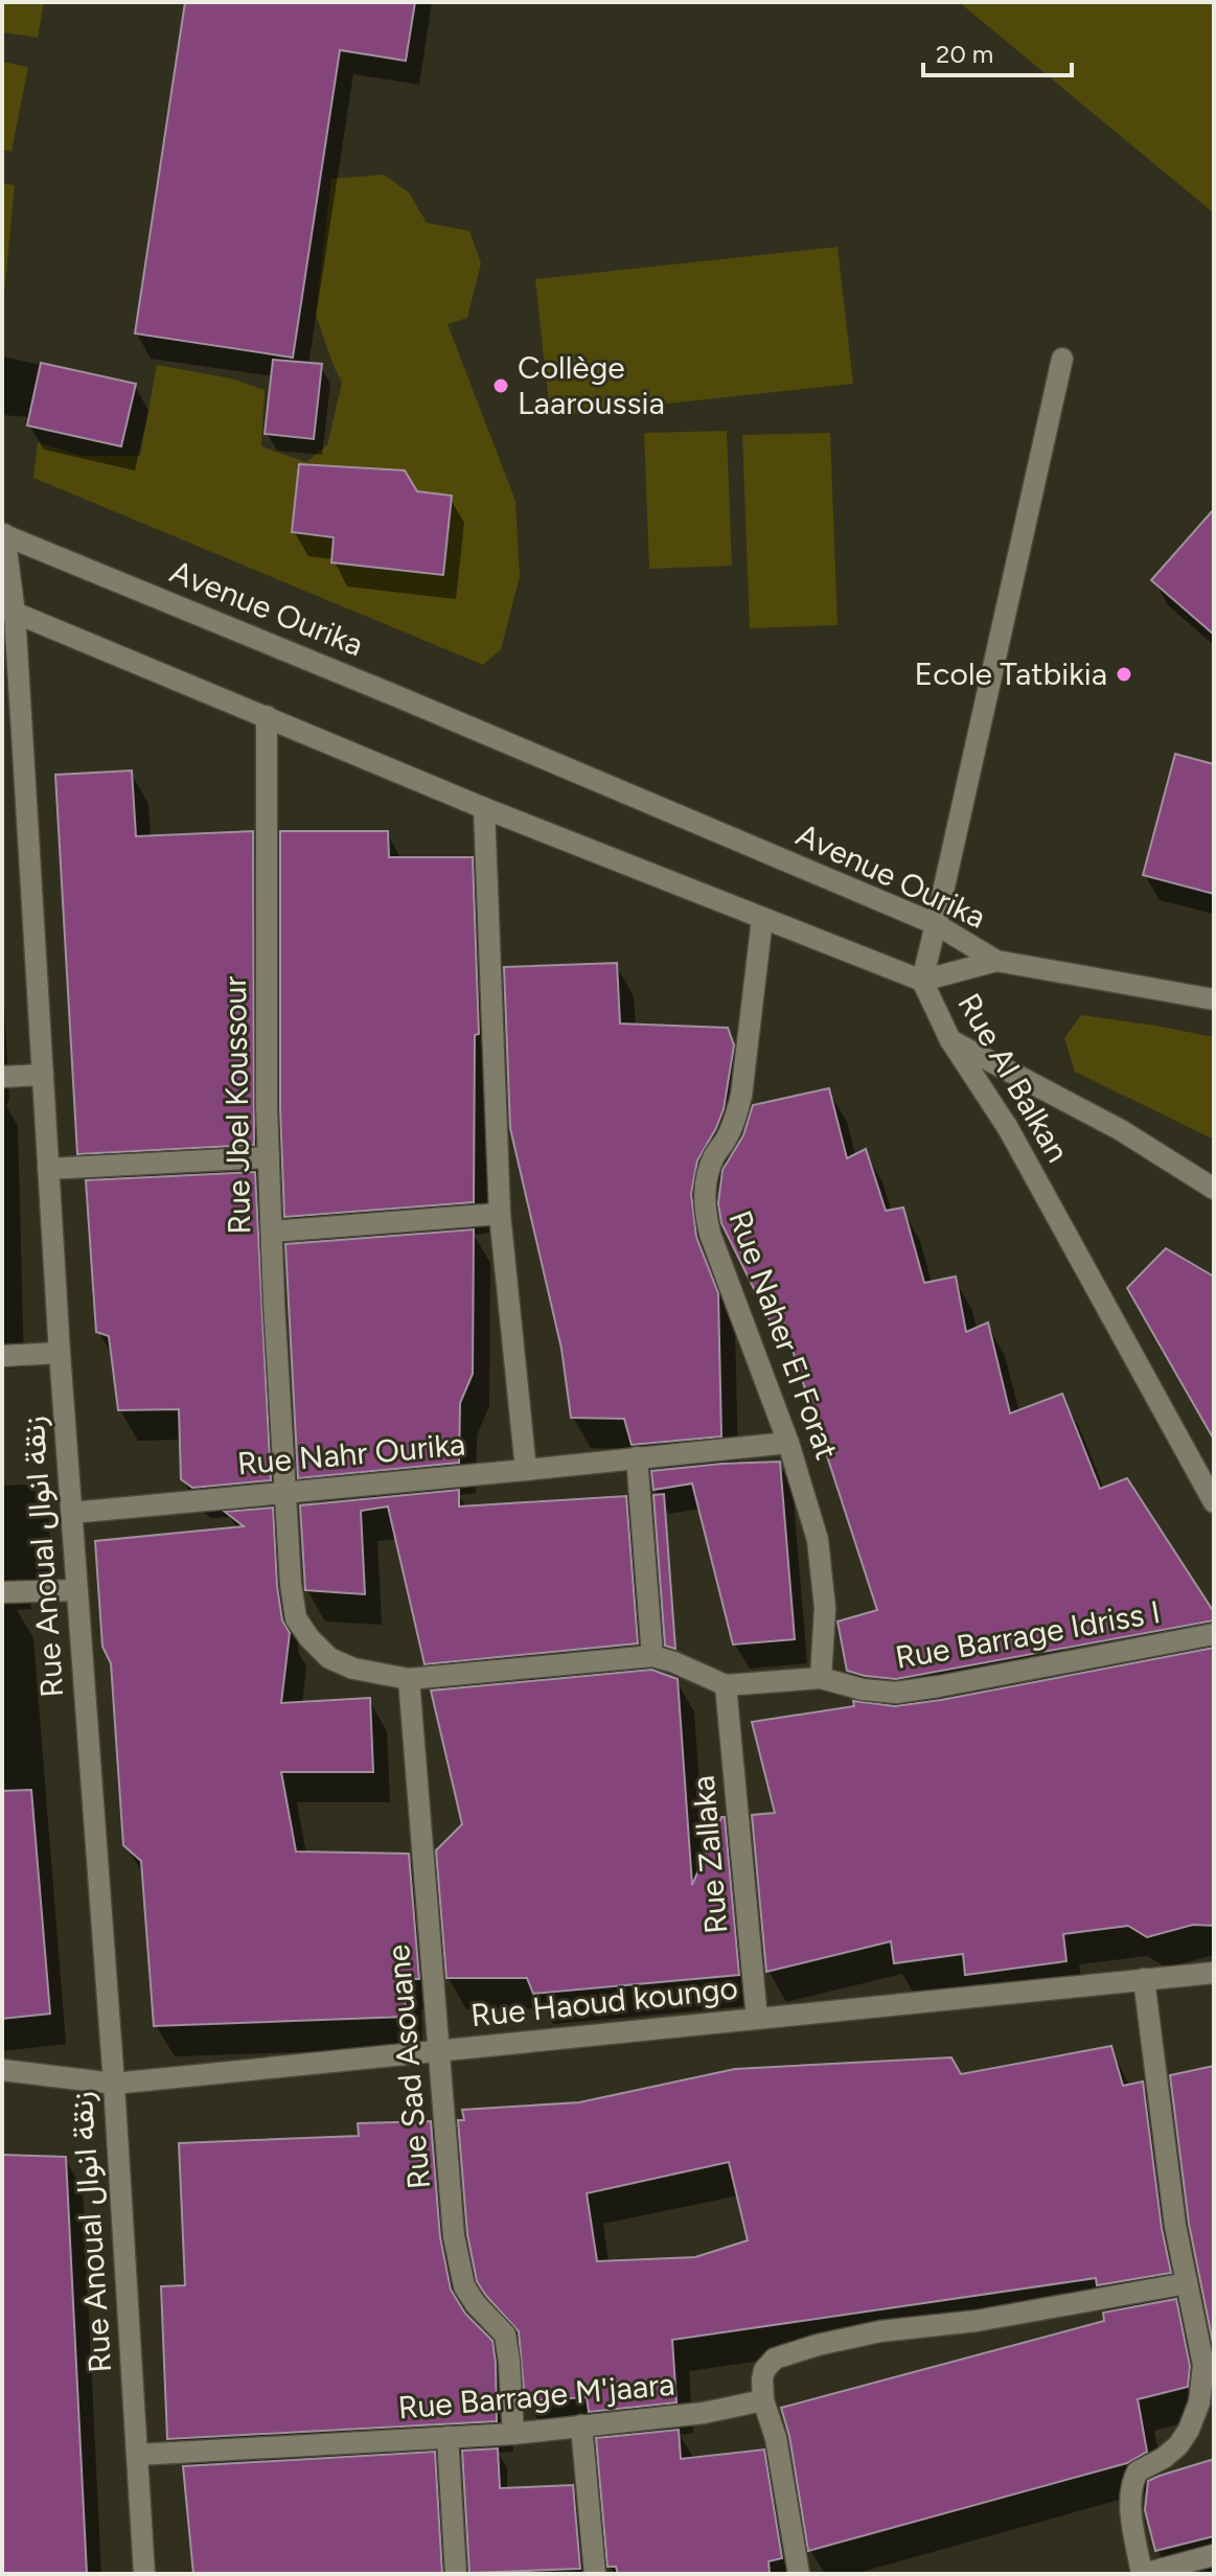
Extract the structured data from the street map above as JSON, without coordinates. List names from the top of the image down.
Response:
{
  "streets": {
    "street": [
      "Avenue Ourika",
      "Rue Al Balkan",
      "Rue Jbel Koussour",
      "Rue Naher El Forat",
      "Rue Nahr Ourika",
      "Rue Anoual زنقة انوال",
      "Rue Barrage Idriss I",
      "Rue Zallaka",
      "Rue Haoud koungo",
      "Rue Sad Asouane",
      "Rue Barrage M'jaara"
    ]
  },
  "crossings": [
    ["Avenue Ourika", "Rue Al Balkan"],
    ["Avenue Ourika", "Rue Anoual زنقة انوال"],
    ["Rue Jbel Koussour", "Rue Nahr Ourika"],
    ["Rue Jbel Koussour", "Rue Barrage Idriss I"],
    ["Rue Jbel Koussour", "Rue Sad Asouane"],
    ["Rue Naher El Forat", "Rue Nahr Ourika"],
    ["Rue Naher El Forat", "Rue Barrage Idriss I"],
    ["Rue Nahr Ourika", "Rue Anoual زنقة انوال"],
    ["Rue Anoual زنقة انوال", "Rue Haoud koungo"],
    ["Rue Anoual زنقة انوال", "Rue Barrage M'jaara"],
    ["Rue Barrage Idriss I", "Rue Zallaka"],
    ["Rue Barrage Idriss I", "Rue Sad Asouane"],
    ["Rue Zallaka", "Rue Haoud koungo"],
    ["Rue Haoud koungo", "Rue Sad Asouane"],
    ["Rue Sad Asouane", "Rue Barrage M'jaara"]
  ],
  "places": ["Collège Laaroussia", "Ecole Tatbikia"],
  "scale_bar": "20 m"
}
